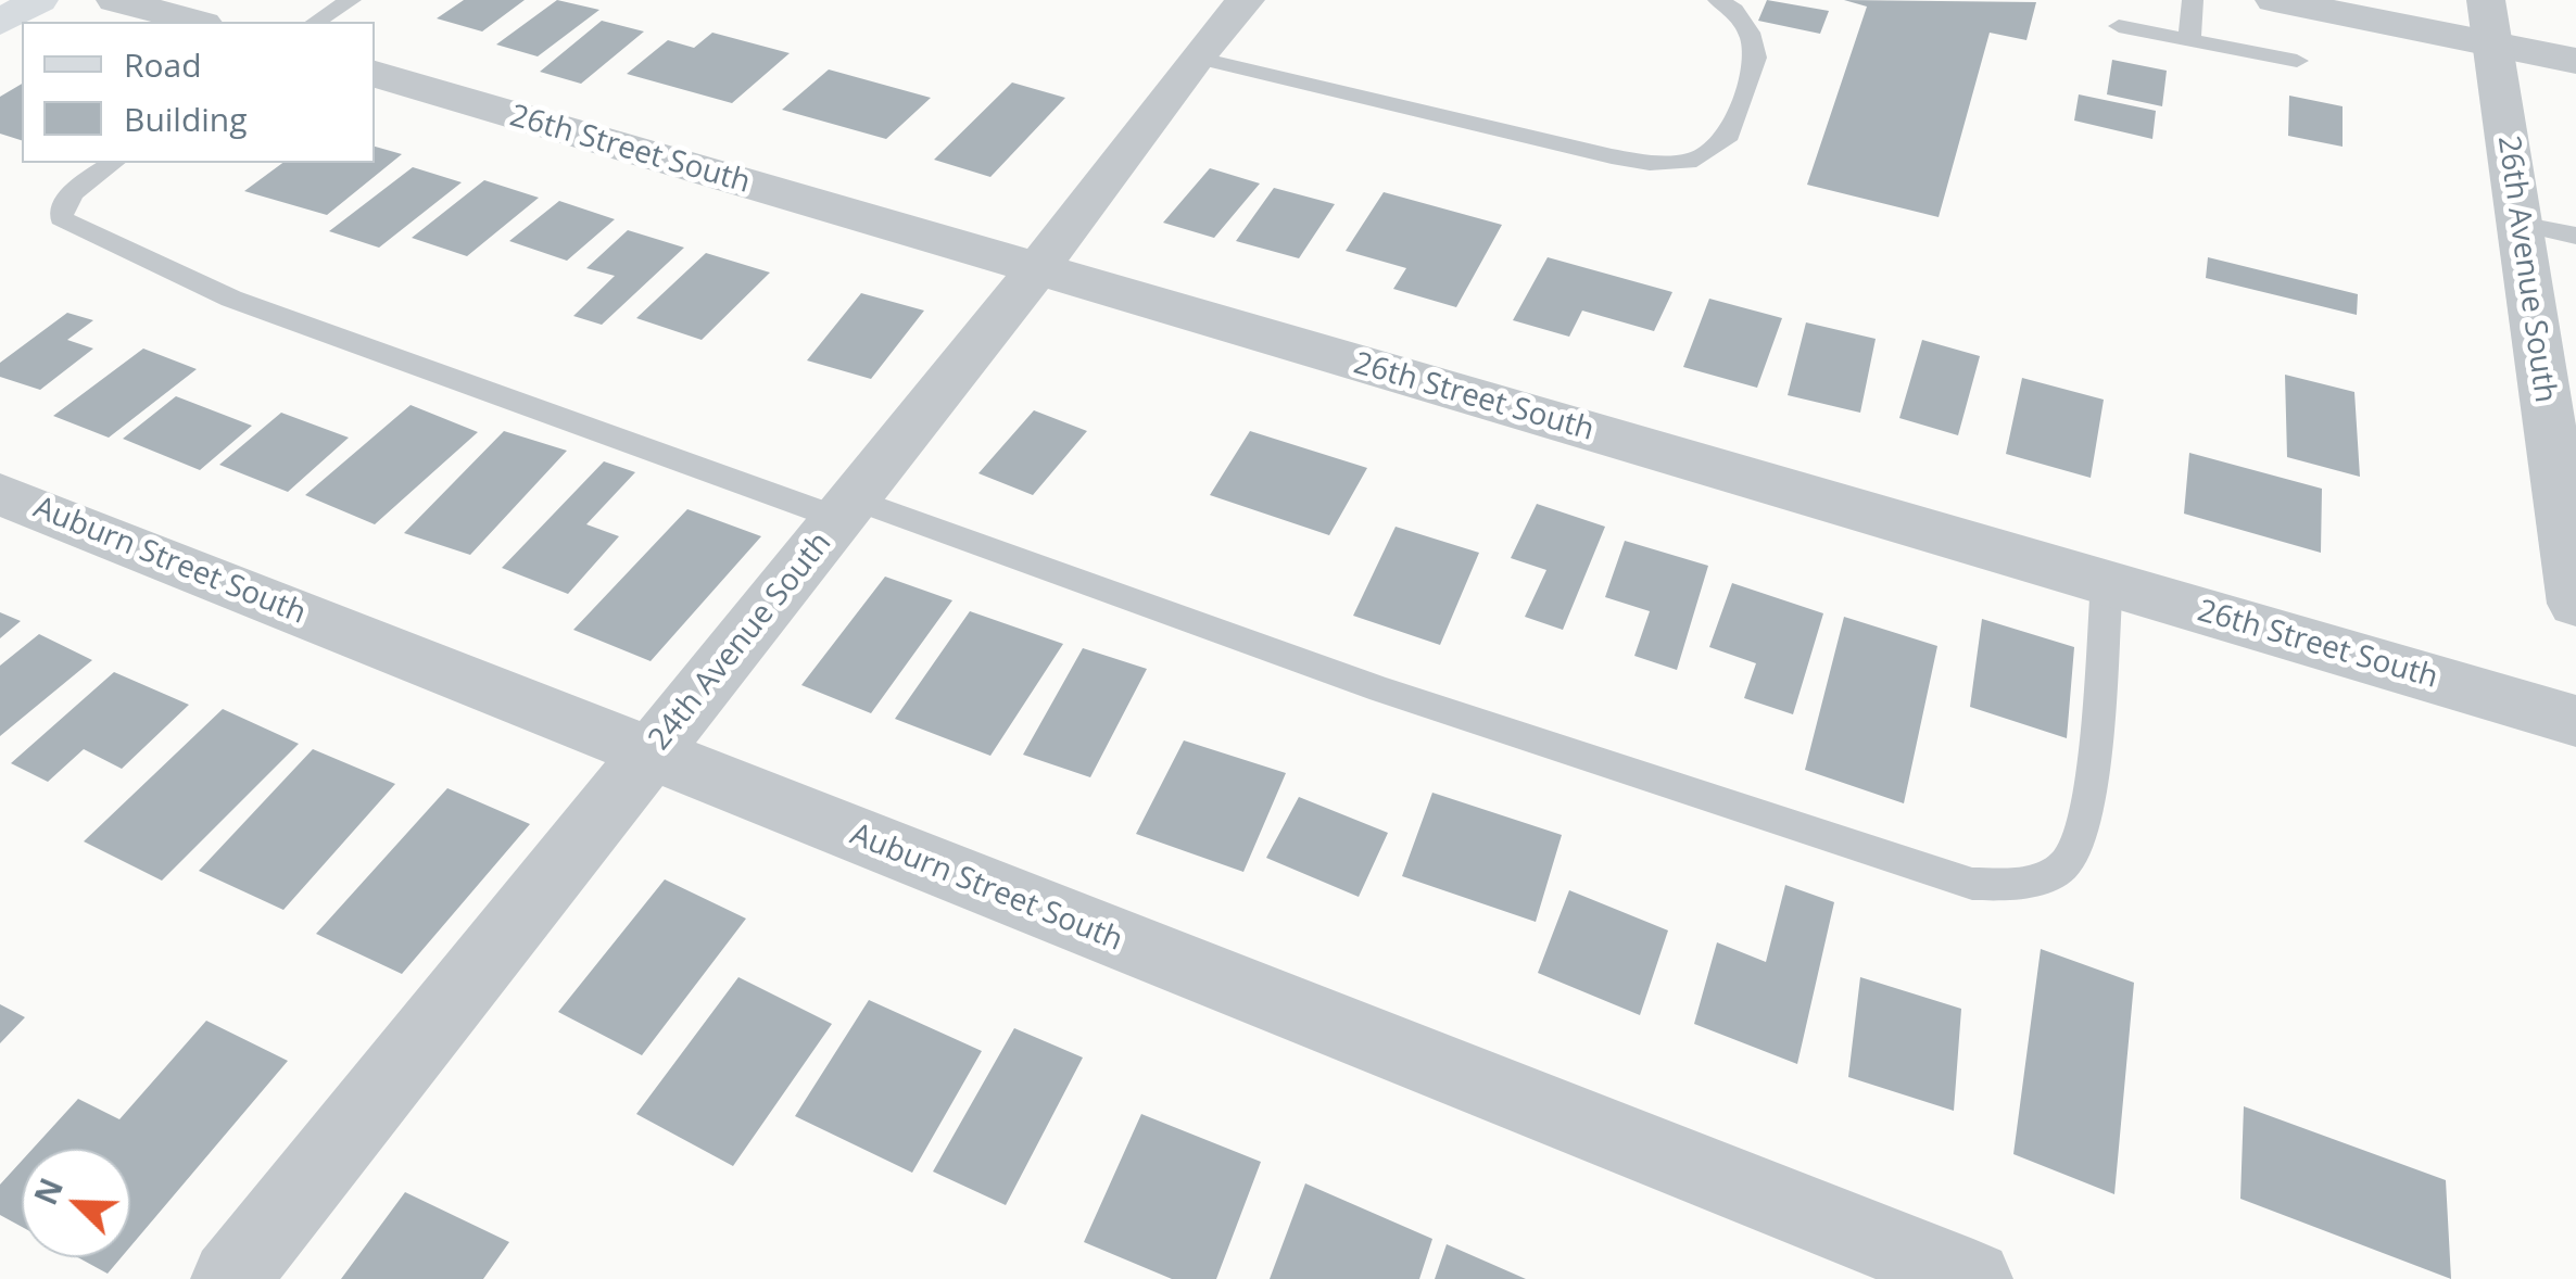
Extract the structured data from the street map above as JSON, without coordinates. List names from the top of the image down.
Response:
{
  "streets": {
    "street": [
      "26th Street South",
      "26th Avenue South",
      "Auburn Street South",
      "24th Avenue South"
    ]
  },
  "crossings": [
    ["26th Street South", "24th Avenue South"],
    ["Auburn Street South", "24th Avenue South"]
  ],
  "legend": ["Road", "Building"],
  "north": "top left"
}
